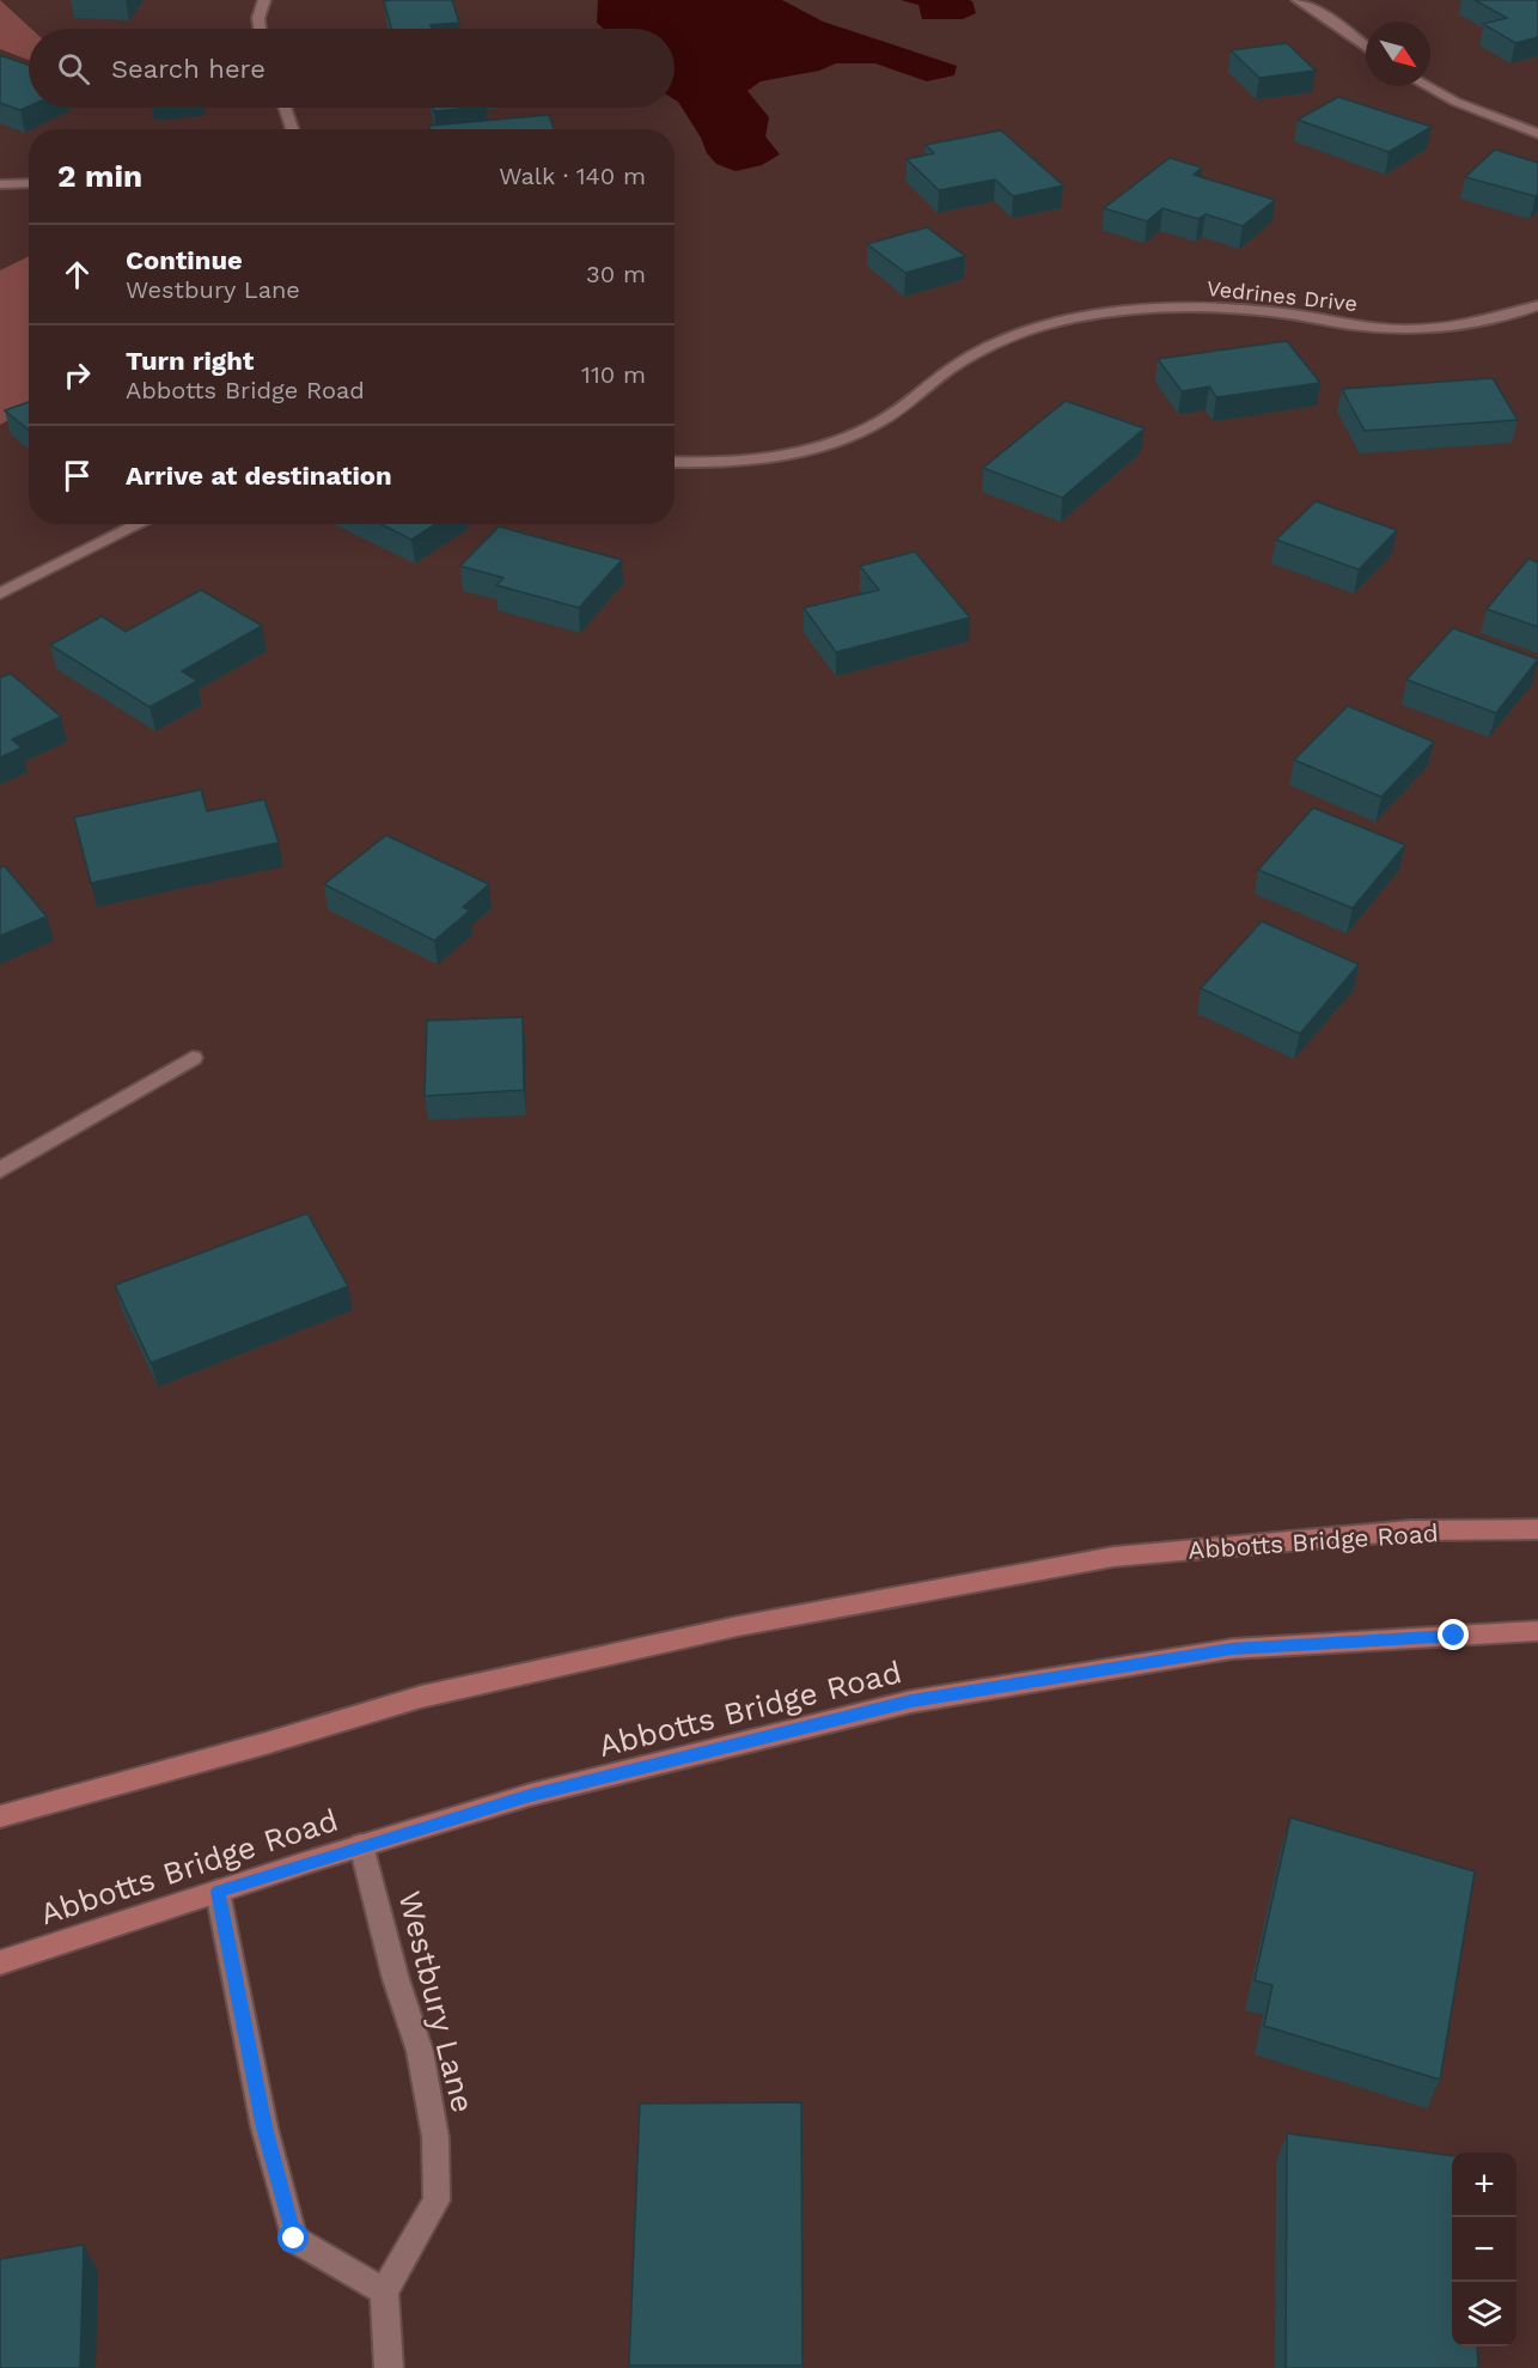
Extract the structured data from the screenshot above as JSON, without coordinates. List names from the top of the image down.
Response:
{
  "streets": {
    "main road": ["Abbotts Bridge Road"],
    "street": ["Vedrines Drive", "Westbury Lane"]
  },
  "crossings": [
    ["Abbotts Bridge Road", "Westbury Lane"]
  ],
  "north": "bottom right",
  "page": {
    "search": "Search here",
    "heading": ["2 min", "Walk · 140 m"],
    "list": [
      ["Continue", "Westbury Lane", "30 m"],
      ["Turn right", "Abbotts Bridge Road", "110 m"],
      "Arrive at destination"
    ],
    "map_buttons": ["+", "−"]
  }
}
